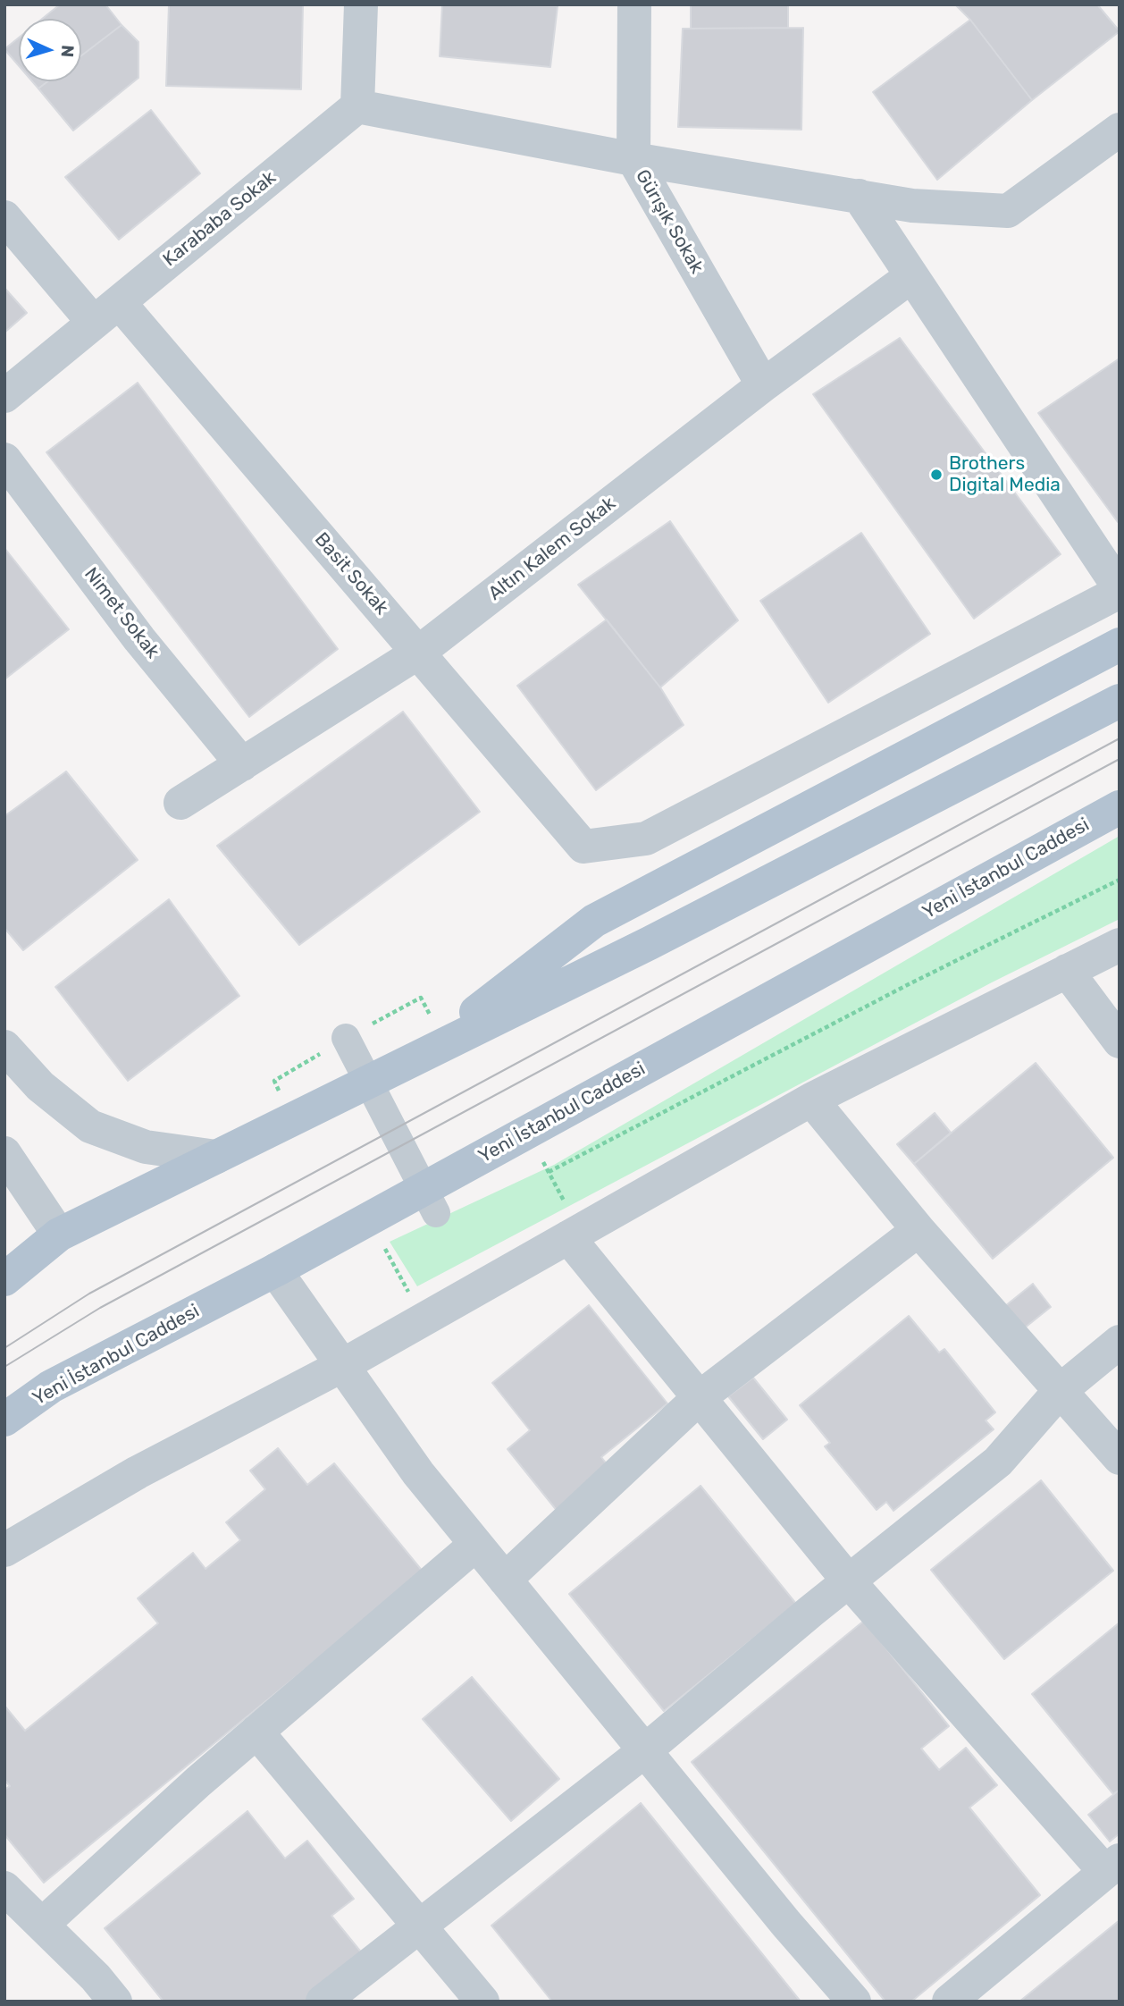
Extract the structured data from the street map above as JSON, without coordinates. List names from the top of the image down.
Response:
{
  "streets": {
    "main road": ["Yeni İstanbul Caddesi"],
    "street": [
      "Karababa Sokak",
      "Gürışık Sokak",
      "Altın Kalem Sokak",
      "Basit Sokak",
      "Nimet Sokak"
    ]
  },
  "crossings": [
    ["Karababa Sokak", "Basit Sokak"],
    ["Gürışık Sokak", "Altın Kalem Sokak"],
    ["Altın Kalem Sokak", "Basit Sokak"],
    ["Altın Kalem Sokak", "Nimet Sokak"]
  ],
  "places": ["Brothers Digital Media"],
  "north": "right"
}
